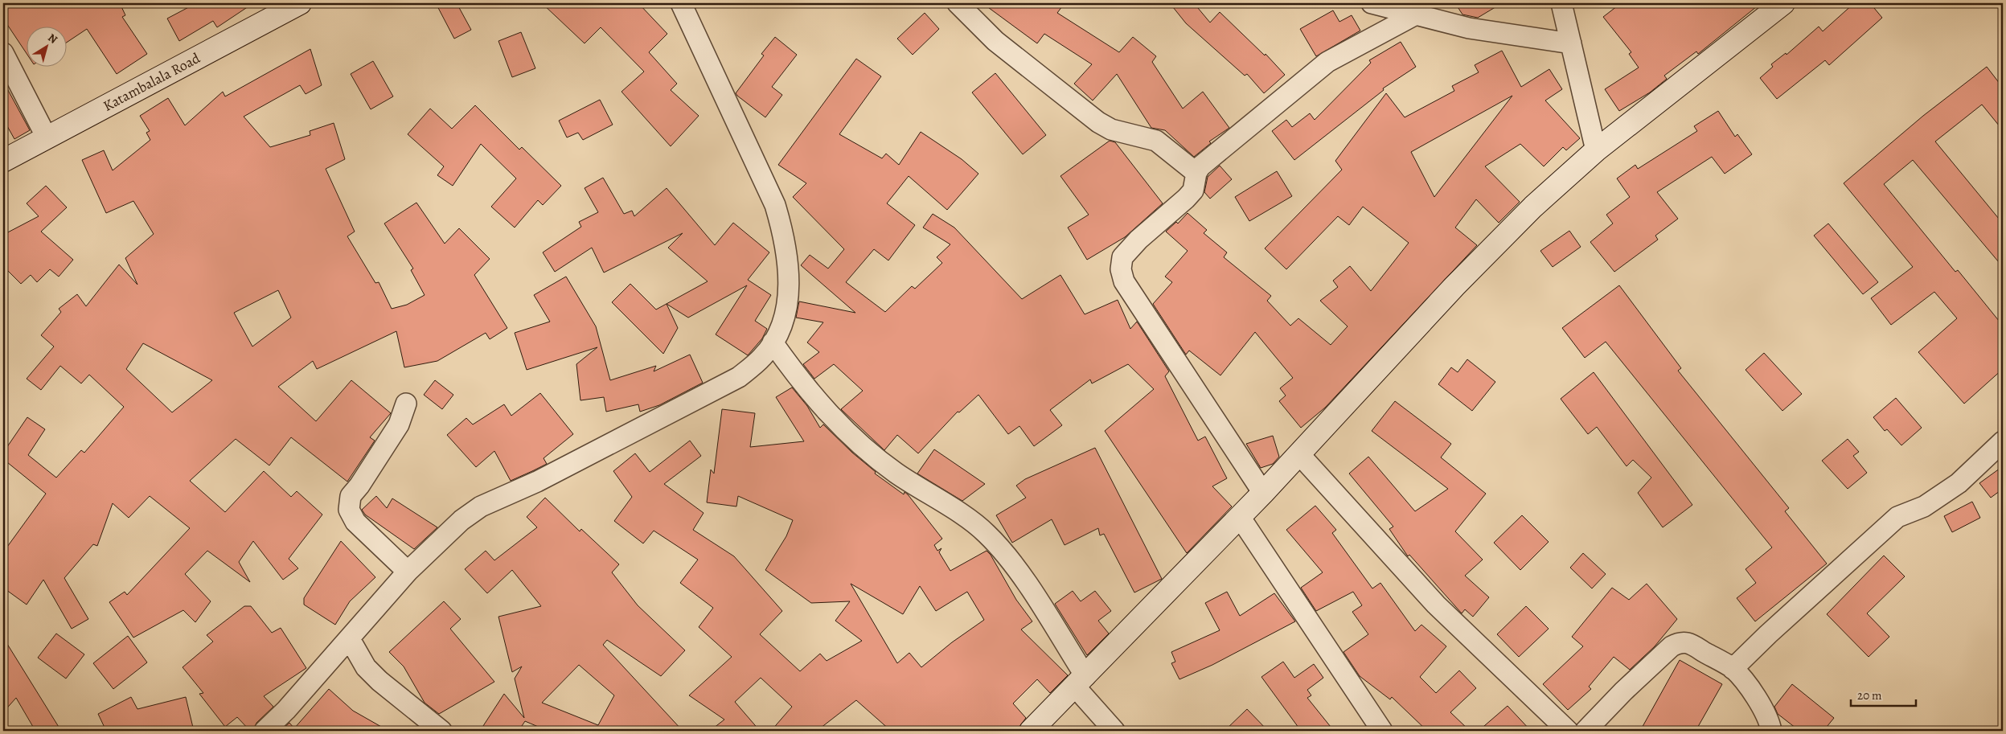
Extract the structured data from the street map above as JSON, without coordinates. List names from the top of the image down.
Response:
{
  "streets": {
    "street": ["Katambalala Road"]
  },
  "scale_bar": "20 m",
  "north": "top right"
}
